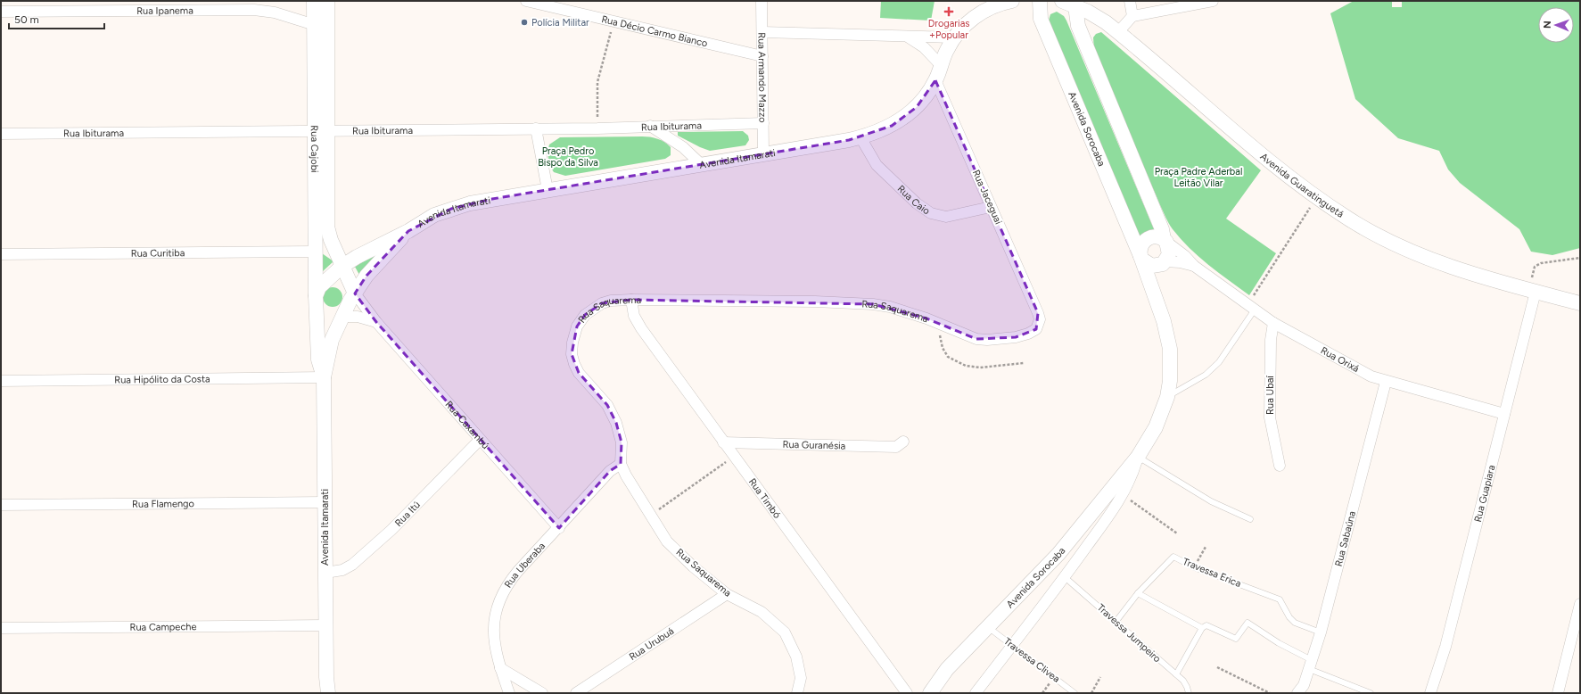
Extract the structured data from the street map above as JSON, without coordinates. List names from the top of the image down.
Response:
{
  "streets": {
    "main road": [
      "Avenida Sorocaba",
      "Rua Cajobi",
      "Avenida Itamarati",
      "Avenida Guaratinguetá"
    ],
    "street": [
      "Rua Ipanema",
      "Rua Décio Carmo Bianco",
      "Rua Armando Mazzo",
      "Rua Ibiturama",
      "Rua Jaceguai",
      "Rua Caio",
      "Rua Curitiba",
      "Rua Saquarema",
      "Rua Orixá",
      "Rua Hipólito da Costa",
      "Rua Ubaí",
      "Rua Caxambú",
      "Rua Guranésia",
      "Rua Guapiara",
      "Rua Timbó",
      "Rua Flamengo",
      "Rua Itú",
      "Rua Sabaúna",
      "Rua Uberaba",
      "Rua Campeche",
      "Rua Urubuá"
    ],
    "lane": ["Travessa Erica", "Travessa Jumpeiro", "Travessa Clivea"]
  },
  "crossings": [
    ["Rua Ipanema", "Rua Cajobi"],
    ["Rua Décio Carmo Bianco", "Rua Armando Mazzo"],
    ["Rua Armando Mazzo", "Rua Ibiturama"],
    ["Rua Armando Mazzo", "Avenida Itamarati"],
    ["Rua Ibiturama", "Rua Cajobi"],
    ["Avenida Sorocaba", "Rua Orixá"],
    ["Avenida Sorocaba", "Travessa Jumpeiro"],
    ["Avenida Sorocaba", "Travessa Clivea"],
    ["Rua Cajobi", "Avenida Itamarati"],
    ["Rua Cajobi", "Rua Curitiba"],
    ["Rua Cajobi", "Rua Caxambú"],
    ["Avenida Itamarati", "Rua Jaceguai"],
    ["Avenida Itamarati", "Rua Caio"],
    ["Avenida Itamarati", "Rua Hipólito da Costa"],
    ["Avenida Itamarati", "Rua Caxambú"],
    ["Avenida Itamarati", "Rua Flamengo"],
    ["Avenida Itamarati", "Rua Itú"],
    ["Avenida Itamarati", "Rua Campeche"],
    ["Avenida Guaratinguetá", "Rua Guapiara"],
    ["Rua Jaceguai", "Rua Caio"],
    ["Rua Jaceguai", "Rua Saquarema"],
    ["Rua Saquarema", "Rua Timbó"],
    ["Rua Saquarema", "Rua Uberaba"],
    ["Rua Saquarema", "Rua Urubuá"],
    ["Rua Orixá", "Rua Ubaí"],
    ["Rua Orixá", "Rua Guapiara"],
    ["Rua Orixá", "Rua Sabaúna"],
    ["Rua Caxambú", "Rua Itú"],
    ["Rua Caxambú", "Rua Uberaba"],
    ["Rua Guranésia", "Rua Timbó"],
    ["Rua Sabaúna", "Travessa Erica"],
    ["Travessa Erica", "Travessa Jumpeiro"]
  ],
  "parks": ["Praça Pedro Bispo da Silva", "Praça Padre Aderbal Leitão Vilar"],
  "places": {
    "health": ["Drogarias +Popular"],
    "other": ["Polícia Militar"]
  },
  "scale_bar": "50 m",
  "north": "left"
}
